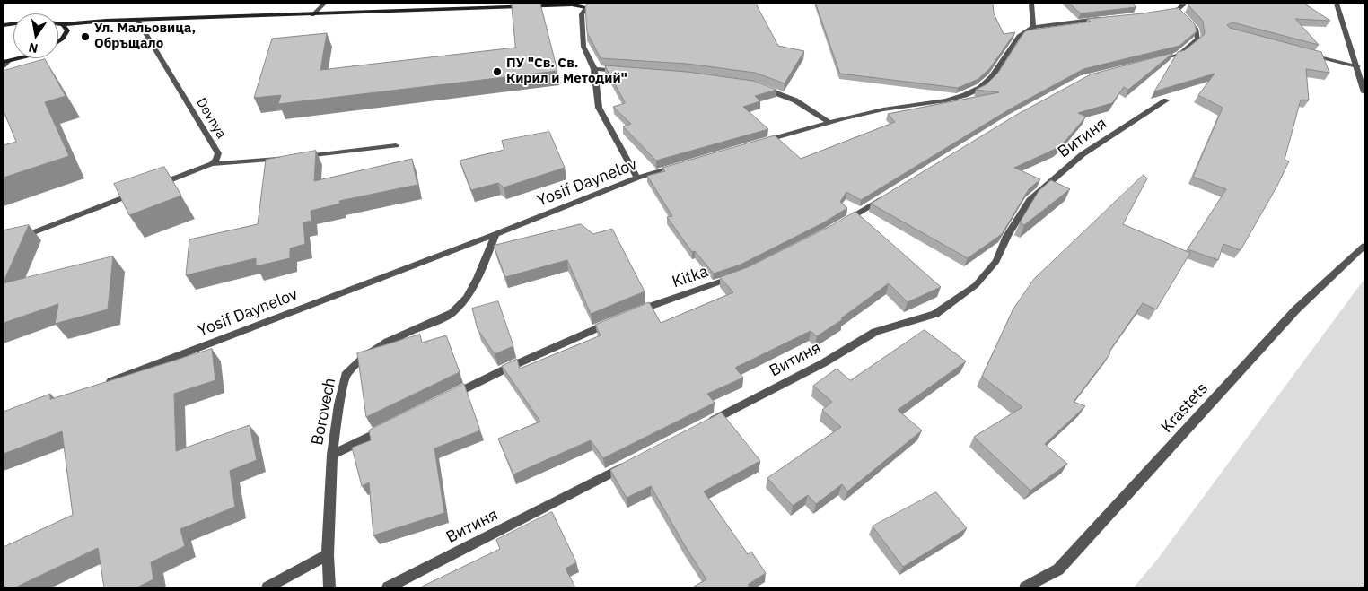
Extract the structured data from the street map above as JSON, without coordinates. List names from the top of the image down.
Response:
{
  "streets": {
    "street": [
      "Devnya",
      "Витиня",
      "Yosif Daynelov",
      "Kitka",
      "Krastets",
      "Borovech"
    ]
  },
  "crossings": [
    ["Yosif Daynelov", "Borovech"]
  ],
  "places": ["Ул. Мальовица, Обръщало", "ПУ \"Св. Св. Кирил и Методий\""],
  "north": "bottom"
}
